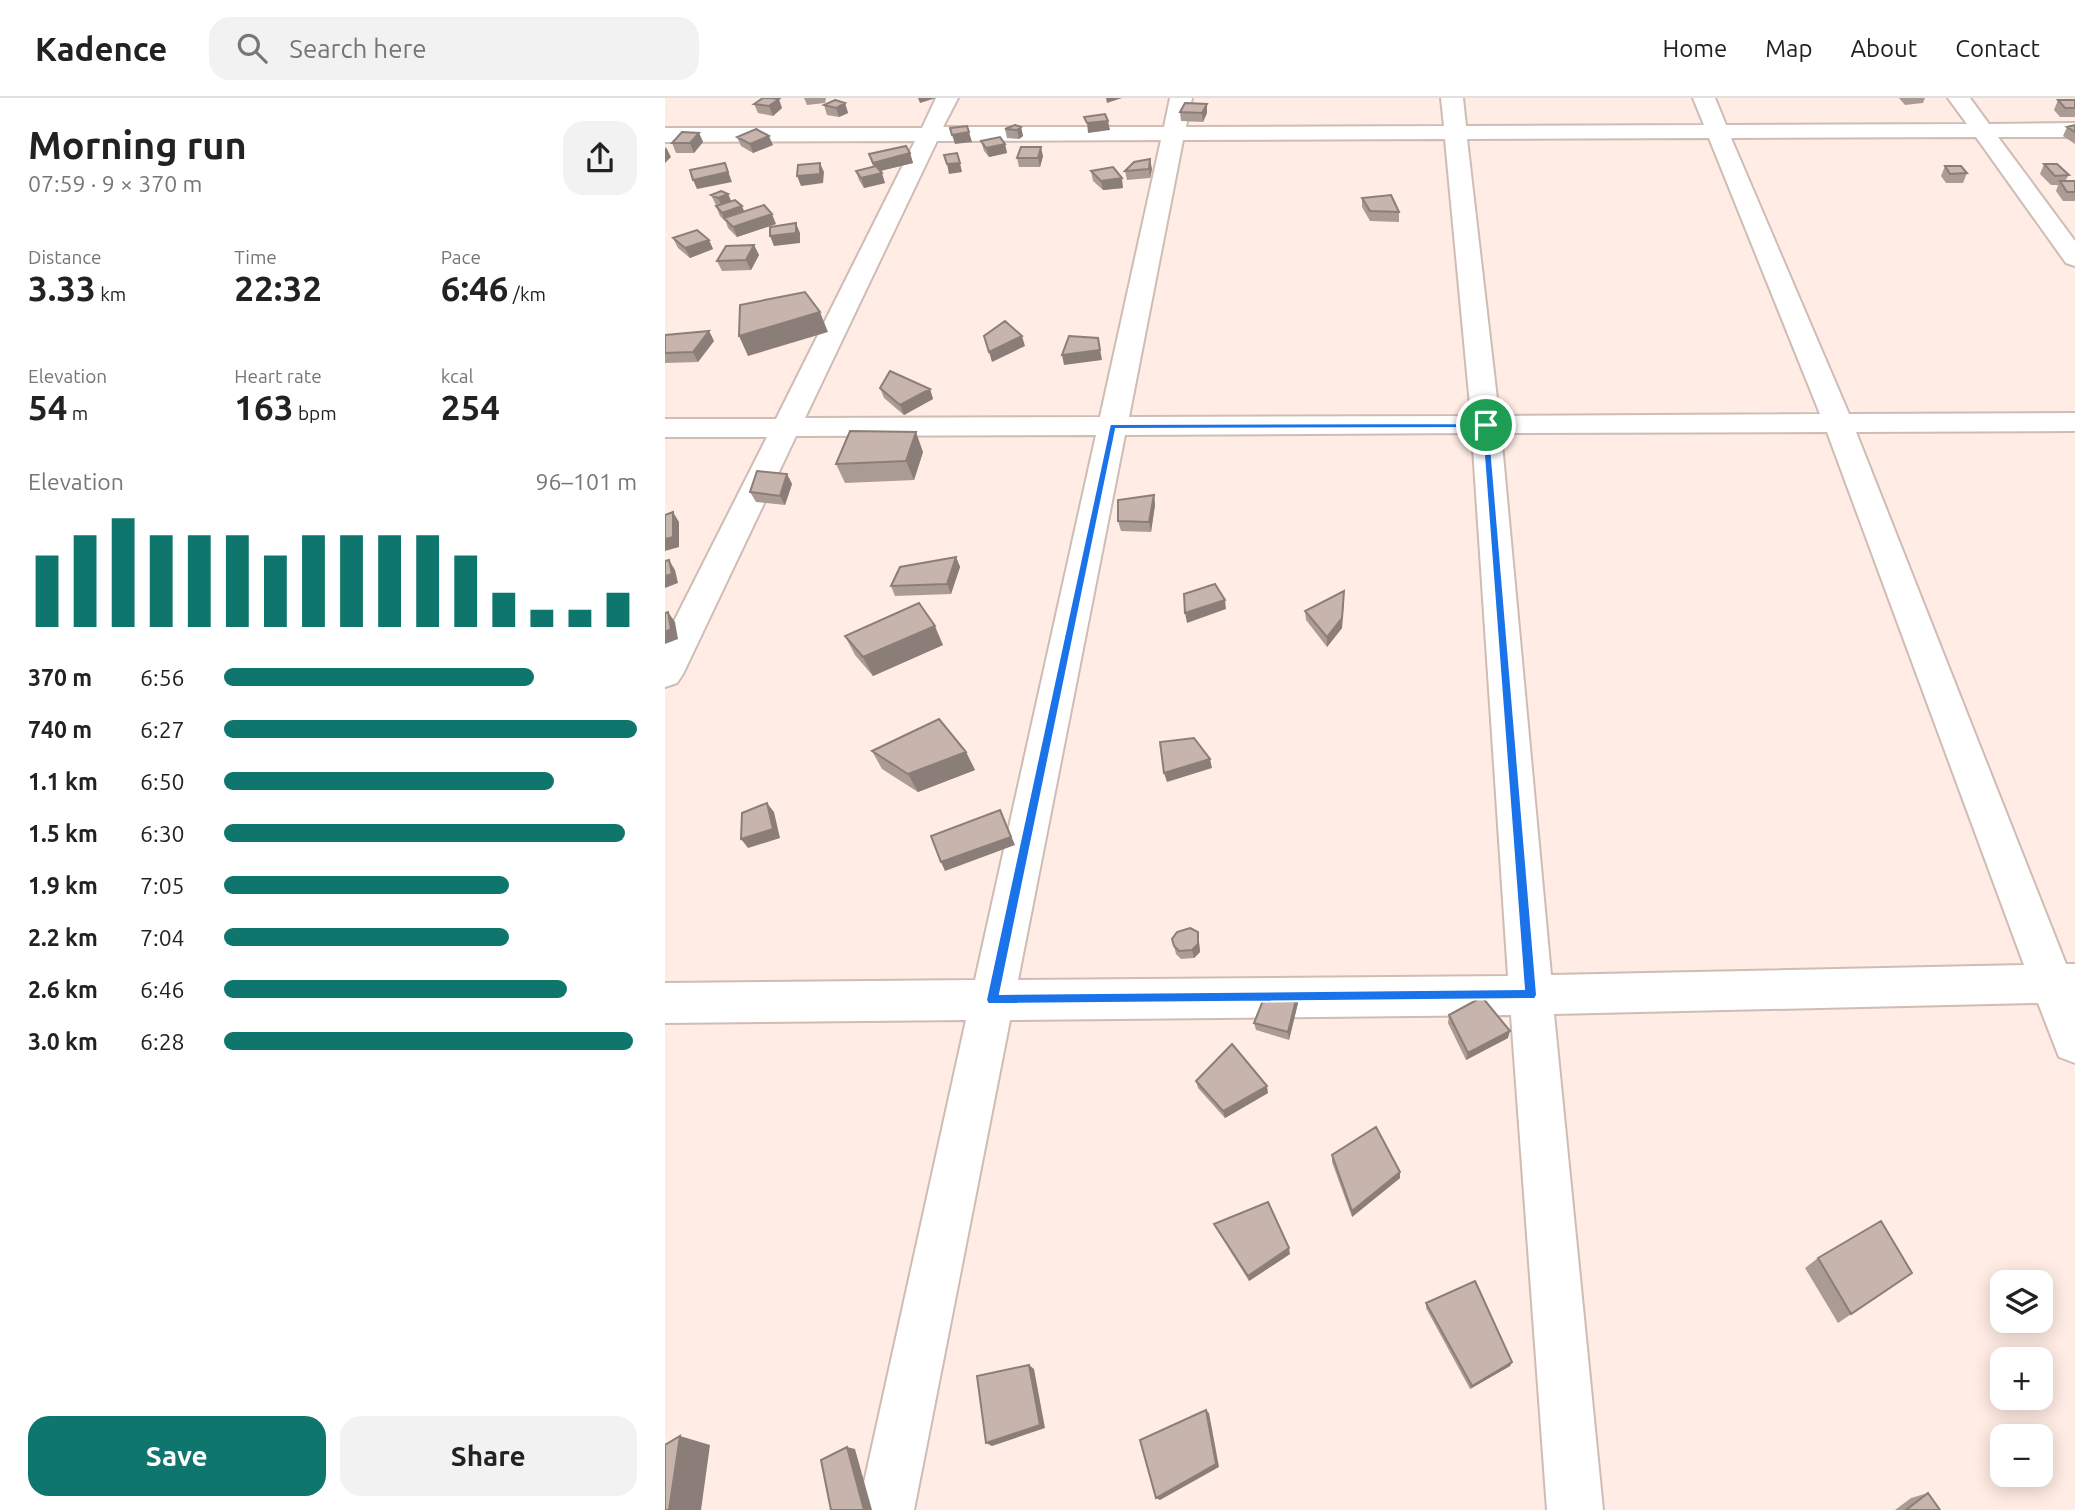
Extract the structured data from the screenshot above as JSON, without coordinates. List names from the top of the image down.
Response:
{
  "page": {
    "header": "Kadence",
    "search": "Search here",
    "nav": [
      "Home",
      "Map",
      "About",
      "Contact"
    ],
    "heading": ["Morning run", "07:59 · 9 × 370 m"],
    "stats": [
      ["Distance", "3.33 km"],
      ["Time", "22:32"],
      ["Pace", "6:46 /km"],
      ["Elevation", "54 m"],
      ["Heart rate", "163 bpm"],
      ["kcal", "254"]
    ],
    "chart": ["Elevation", "96–101 m"],
    "list": [
      {
        "name": "370 m",
        "note": "6:56"
      },
      {
        "name": "740 m",
        "note": "6:27"
      },
      {
        "name": "1.1 km",
        "note": "6:50"
      },
      {
        "name": "1.5 km",
        "note": "6:30"
      },
      {
        "name": "1.9 km",
        "note": "7:05"
      },
      {
        "name": "2.2 km",
        "note": "7:04"
      },
      {
        "name": "2.6 km",
        "note": "6:46"
      },
      {
        "name": "3.0 km",
        "note": "6:28"
      }
    ],
    "map_buttons": ["+", "−"],
    "buttons": ["Save", "Share"]
  }
}
